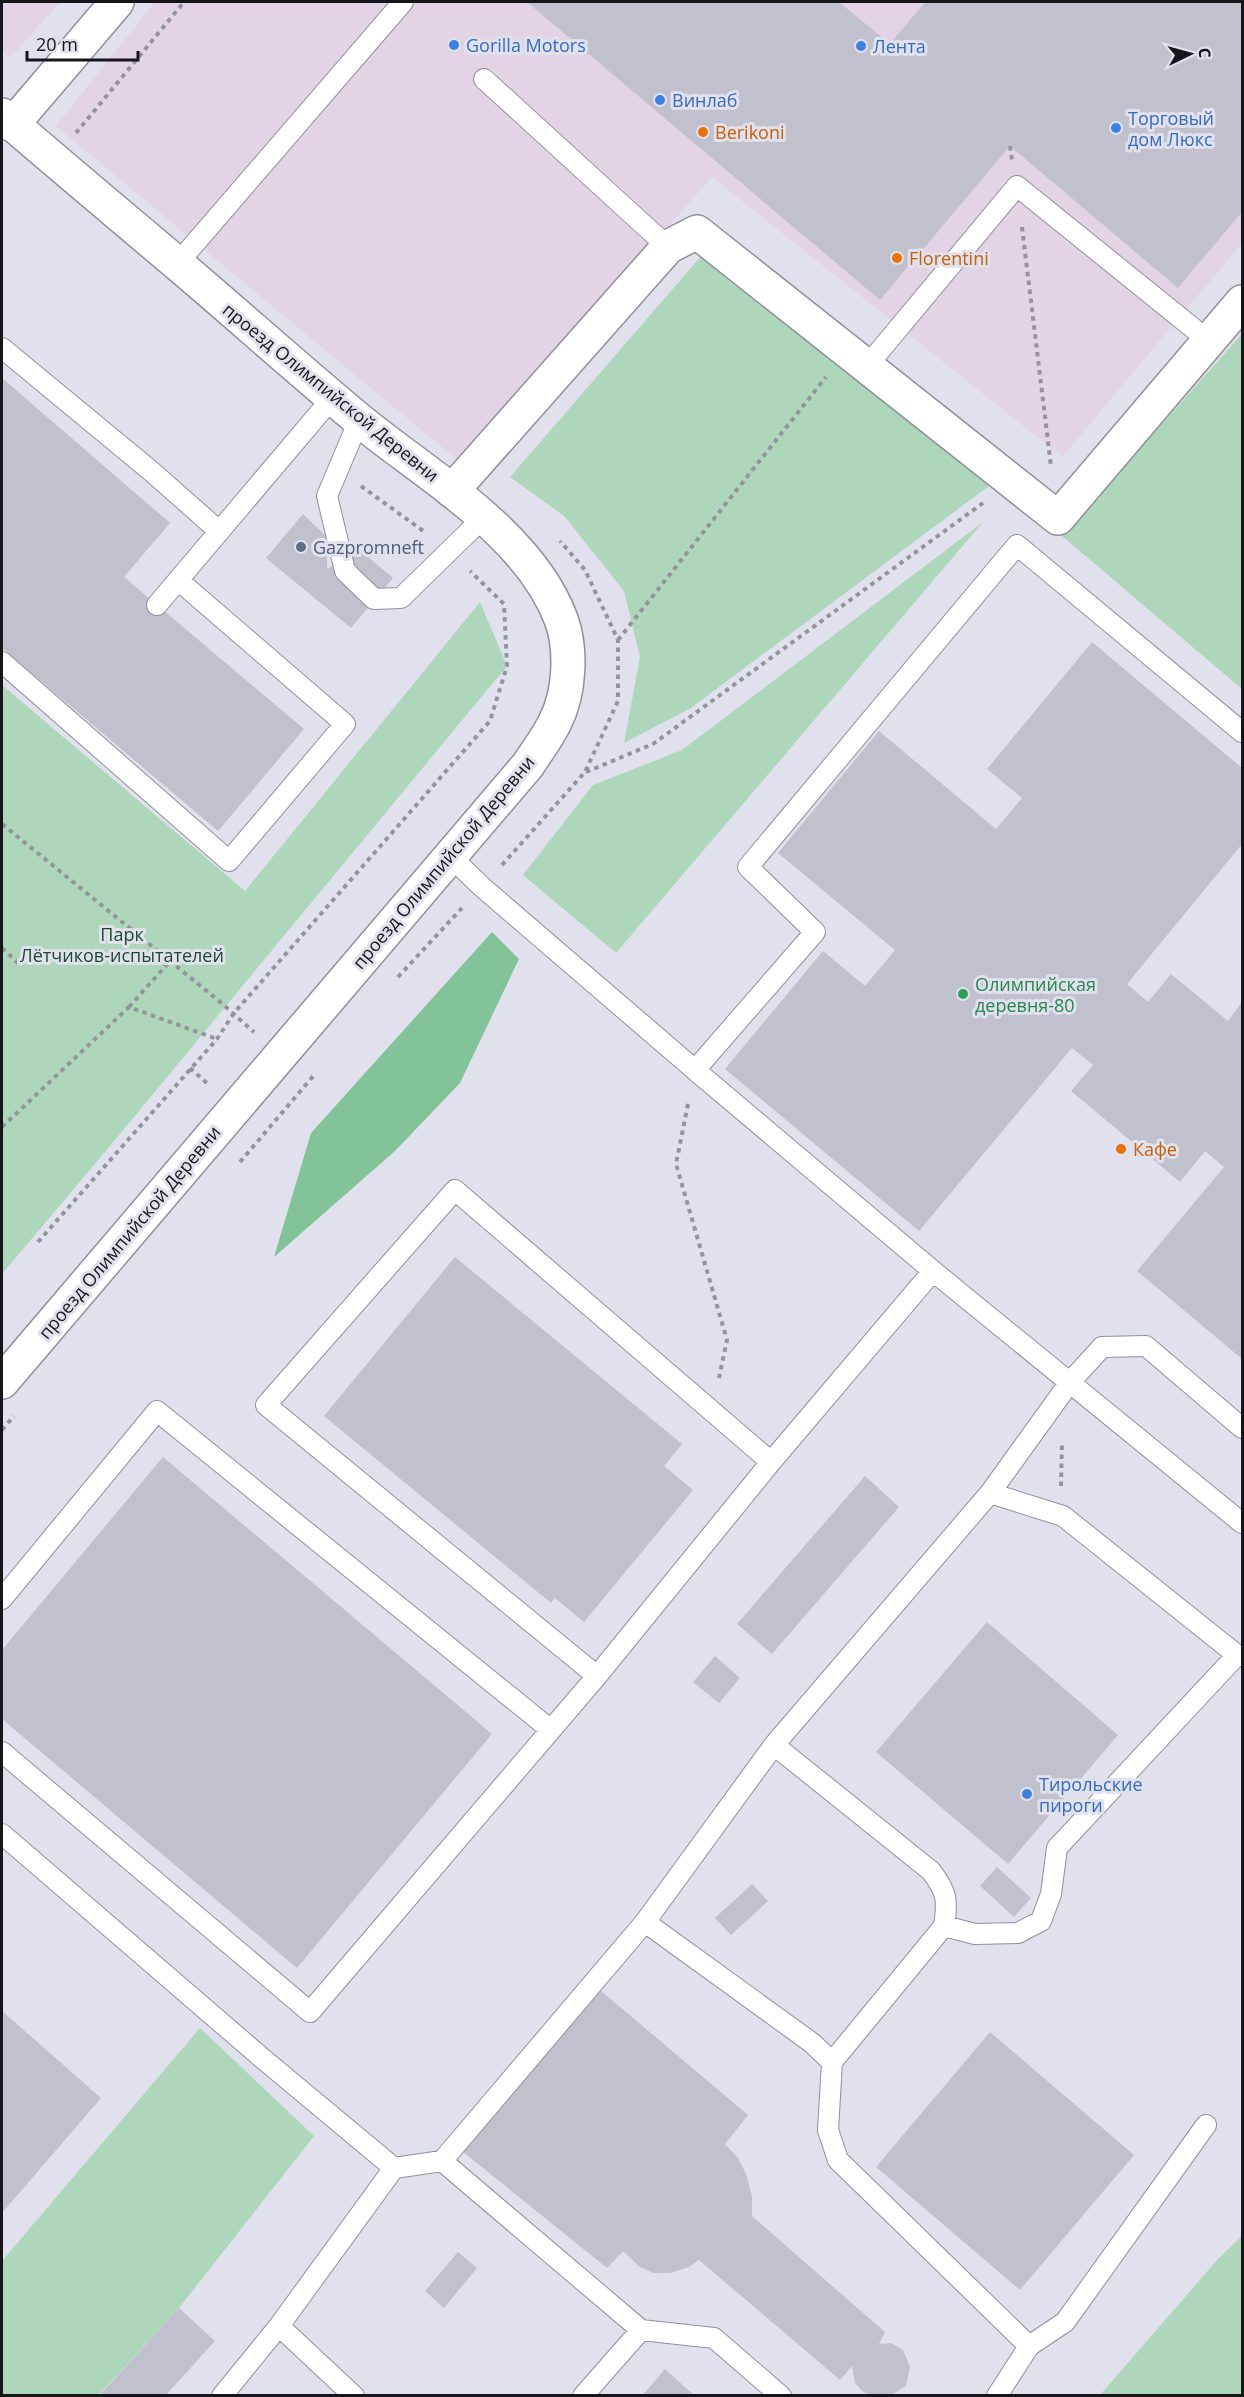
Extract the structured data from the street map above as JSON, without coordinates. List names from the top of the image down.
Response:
{
  "streets": {
    "street": ["проезд Олимпийской Деревни"]
  },
  "parks": ["Парк Лётчиков-испытателей"],
  "places": [
    "Gorilla Motors",
    "Лента",
    "Винлаб",
    "Торговый дом Люкс",
    "Berikoni",
    "Florentini",
    "Gazpromneft",
    "Олимпийская деревня-80",
    "Кафе",
    "Тирольские пироги"
  ],
  "scale_bar": "20 m",
  "north": "right"
}
